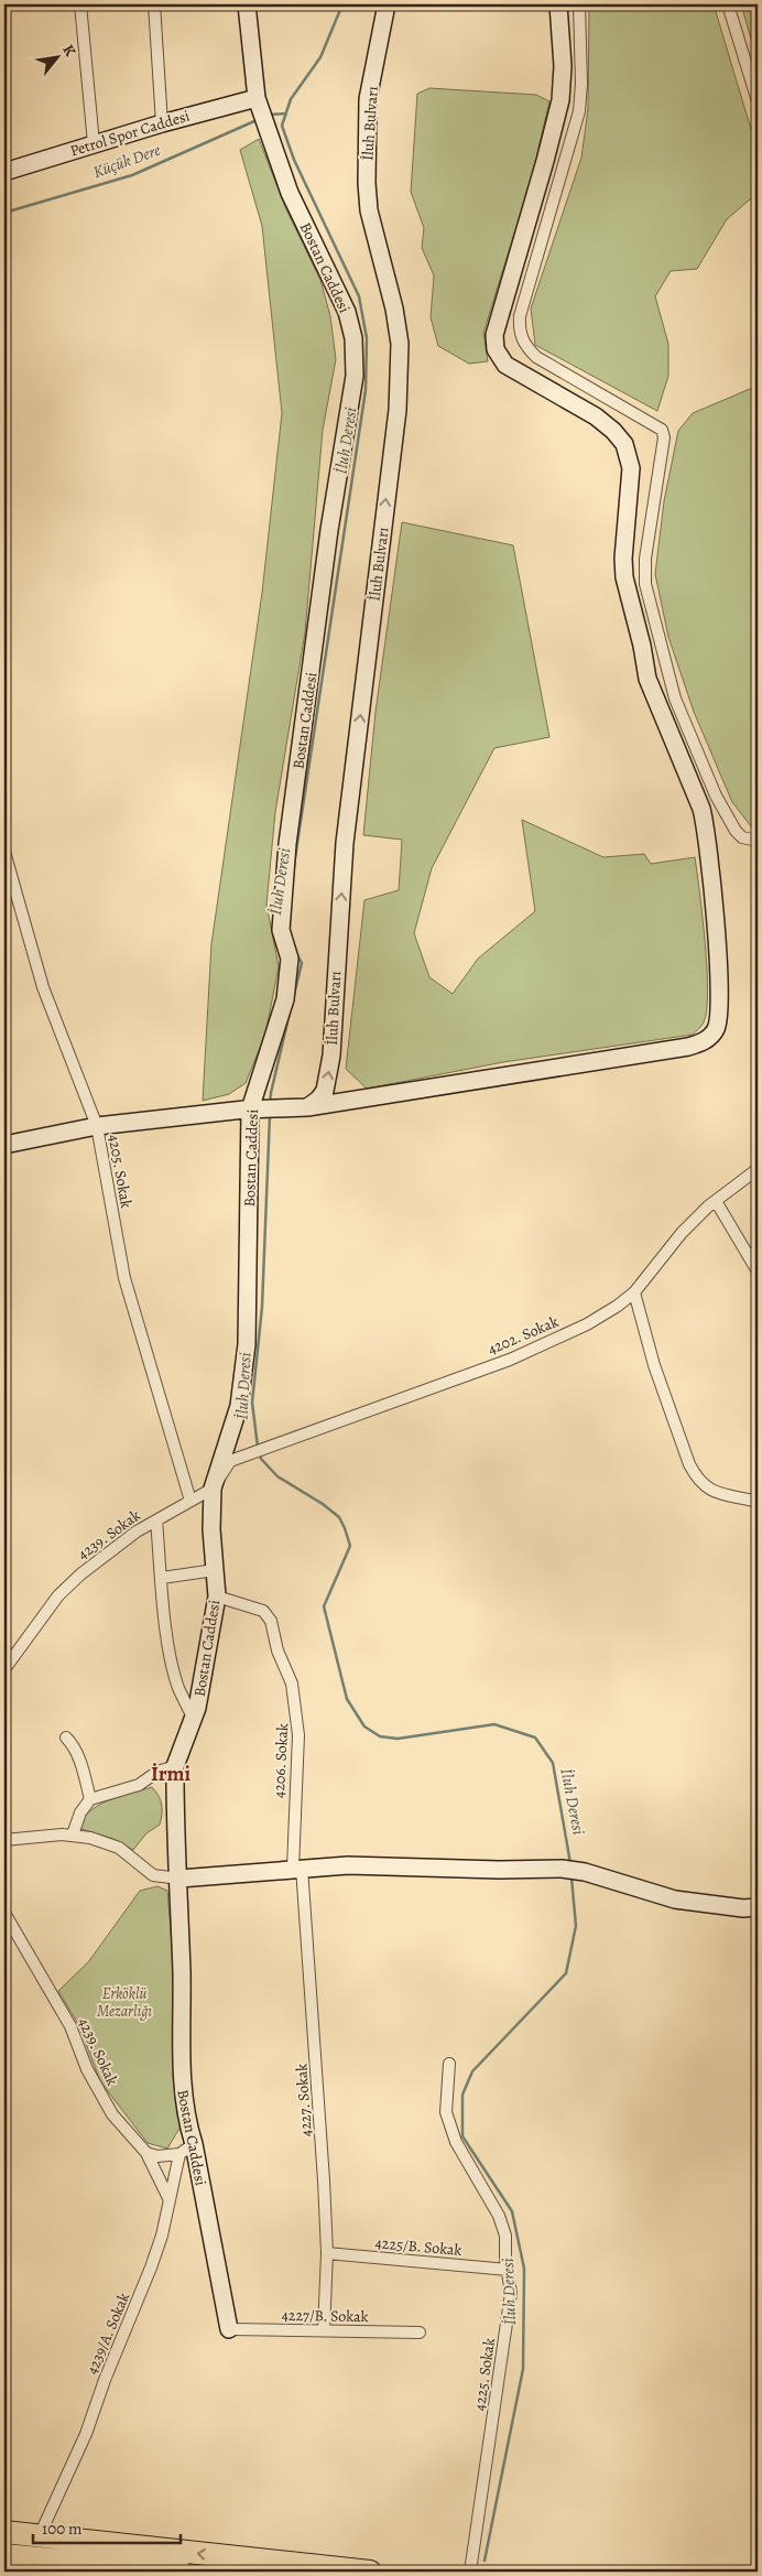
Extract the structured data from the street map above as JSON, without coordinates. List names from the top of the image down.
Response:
{
  "streets": {
    "street": [
      "İluh Bulvarı",
      "Petrol Spor Caddesi",
      "Bostan Caddesi",
      "4205. Sokak",
      "4202. Sokak",
      "4239. Sokak",
      "4206. Sokak",
      "4227. Sokak",
      "4225/B. Sokak",
      "4227/B. Sokak",
      "4239/A. Sokak",
      "4225. Sokak"
    ]
  },
  "crossings": [
    ["Petrol Spor Caddesi", "Bostan Caddesi"],
    ["Bostan Caddesi", "4239. Sokak"],
    ["Bostan Caddesi", "4206. Sokak"],
    ["Bostan Caddesi", "4227/B. Sokak"],
    ["4205. Sokak", "4239. Sokak"],
    ["4202. Sokak", "4239. Sokak"],
    ["4239. Sokak", "4239/A. Sokak"],
    ["4206. Sokak", "4227. Sokak"],
    ["4227. Sokak", "4225/B. Sokak"],
    ["4227. Sokak", "4227/B. Sokak"],
    ["4225/B. Sokak", "4225. Sokak"]
  ],
  "one_way": ["İluh Bulvarı"],
  "districts": ["İrmi"],
  "water": ["Küçük Dere", "İluh Deresi"],
  "parks": ["Erköklü Mezarlığı"],
  "scale_bar": "100 m",
  "north": "top right"
}
